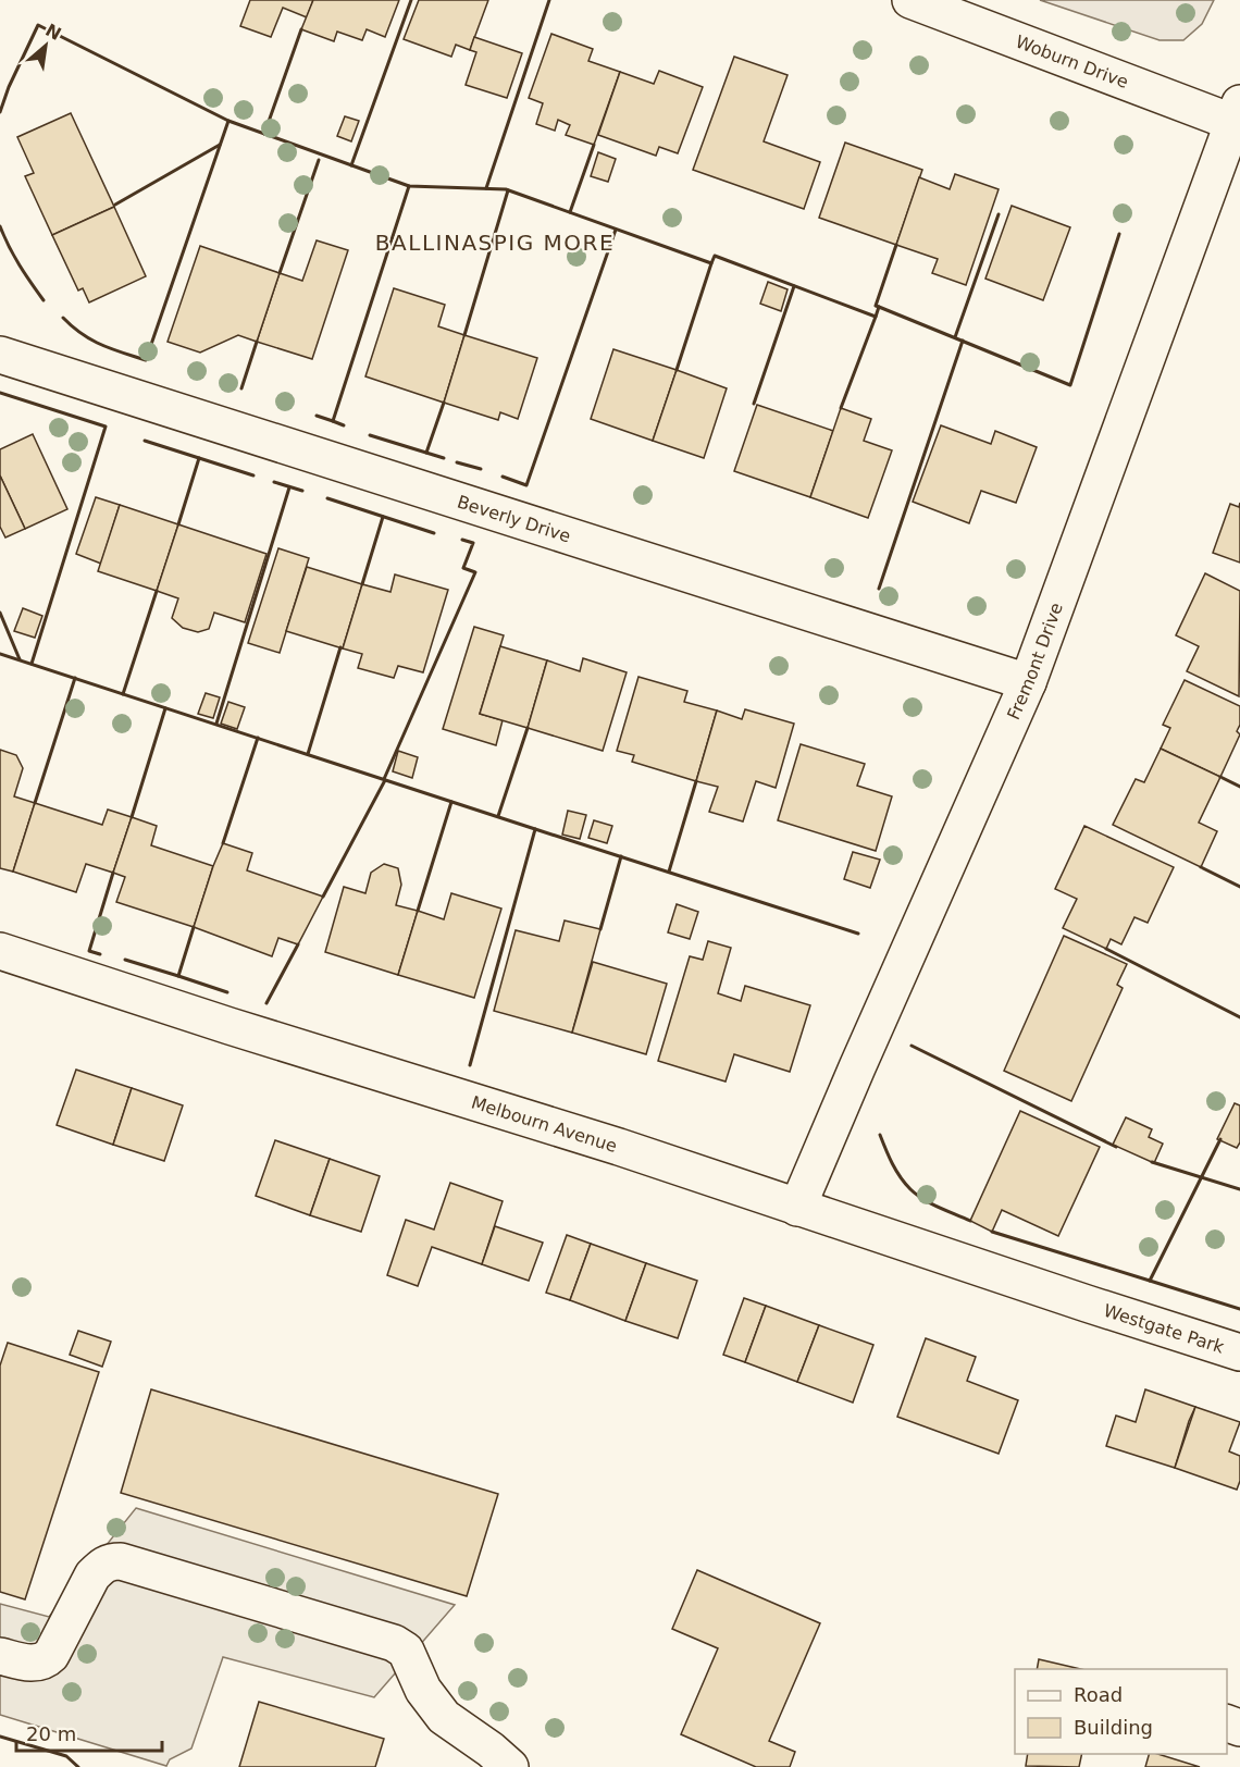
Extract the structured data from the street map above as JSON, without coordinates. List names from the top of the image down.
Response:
{
  "streets": {
    "street": [
      "Woburn Drive",
      "Beverly Drive",
      "Fremont Drive",
      "Melbourn Avenue",
      "Westgate Park"
    ]
  },
  "crossings": [
    ["Woburn Drive", "Fremont Drive"],
    ["Beverly Drive", "Fremont Drive"],
    ["Fremont Drive", "Melbourn Avenue"],
    ["Melbourn Avenue", "Westgate Park"]
  ],
  "districts": ["BALLINASPIG MORE"],
  "legend": ["Road", "Building"],
  "scale_bar": "20 m",
  "north": "top right"
}
